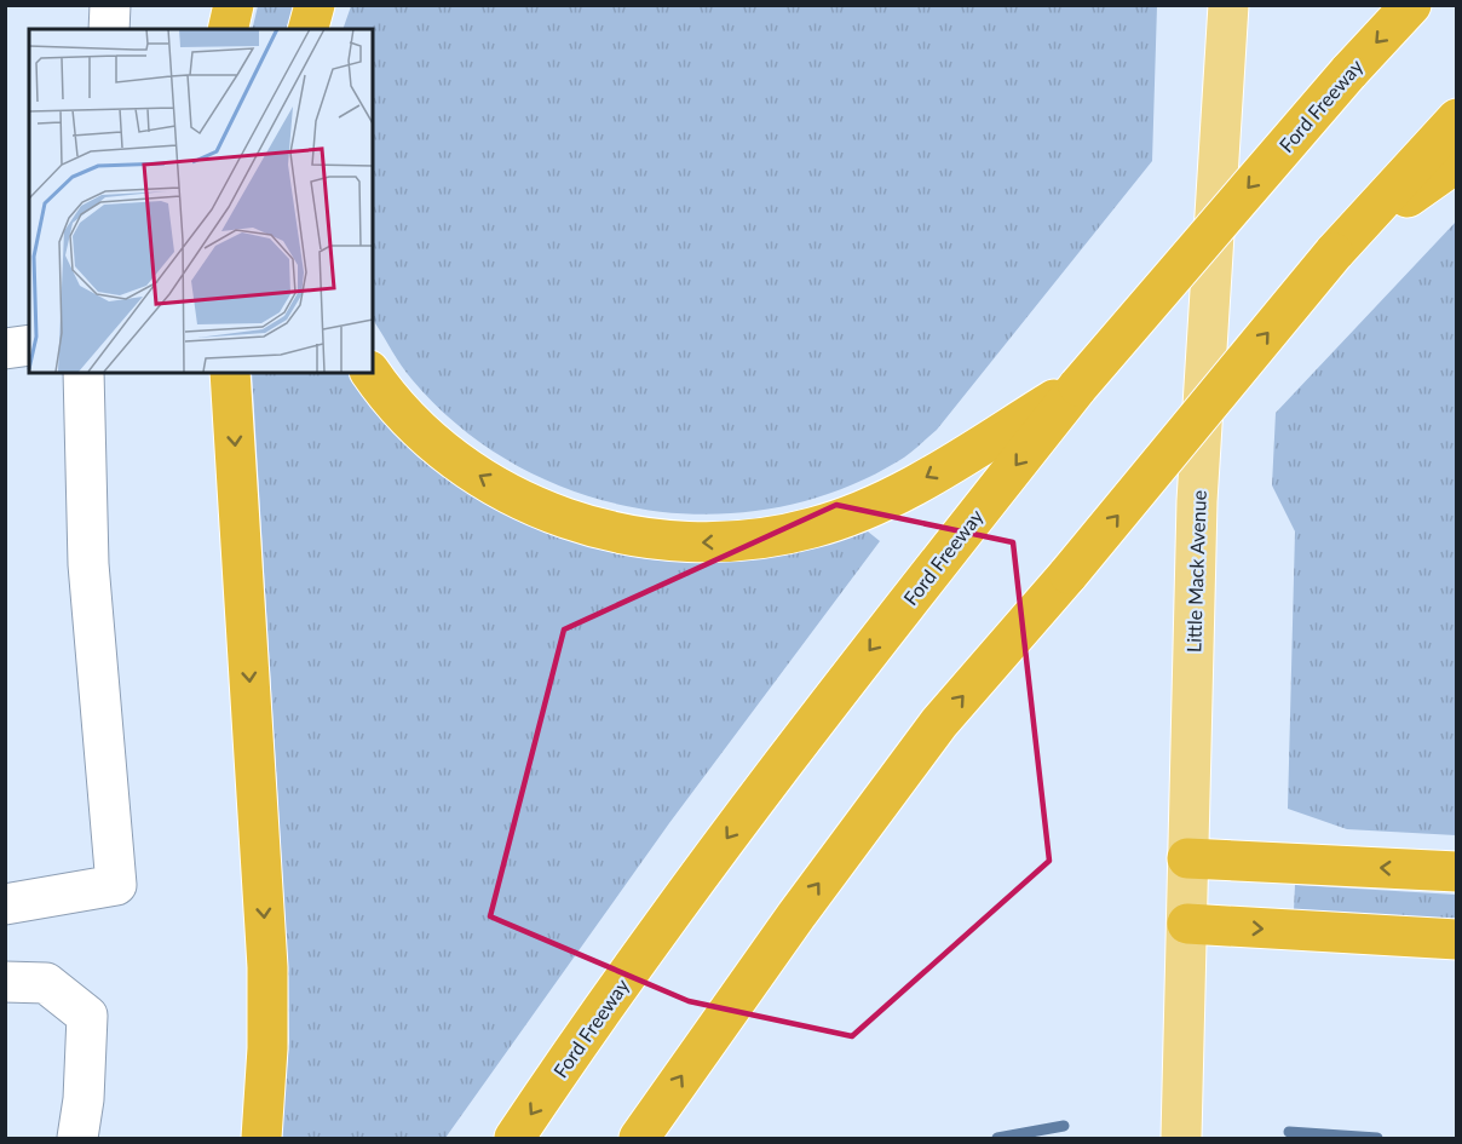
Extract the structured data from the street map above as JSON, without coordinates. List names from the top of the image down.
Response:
{
  "streets": {
    "highway": ["Ford Freeway"],
    "main road": ["Little Mack Avenue"]
  }
}
